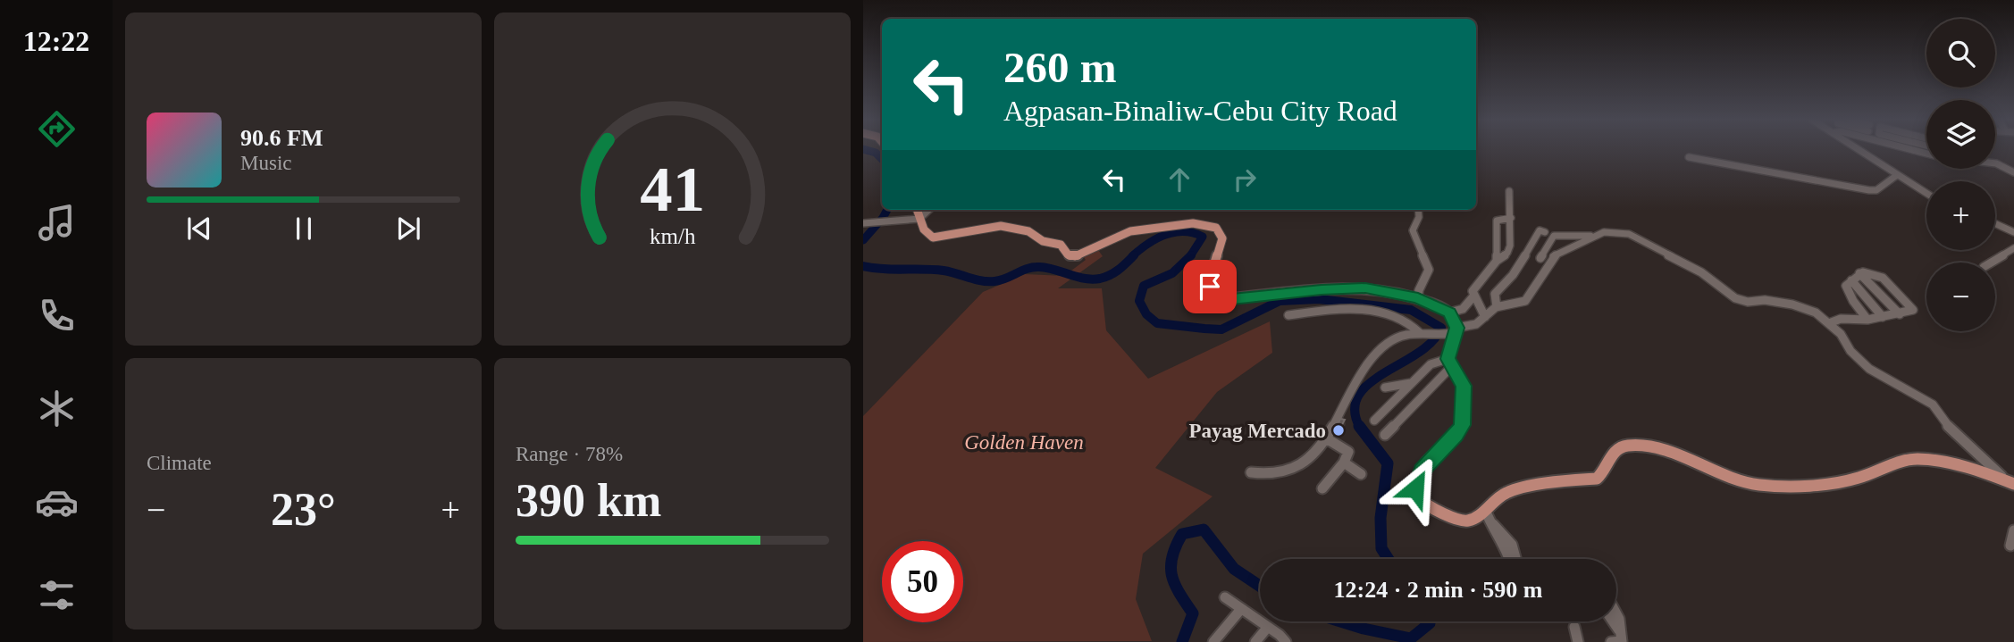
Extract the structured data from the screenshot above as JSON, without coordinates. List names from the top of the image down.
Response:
{
  "parks": ["Golden Haven"],
  "places": ["Payag Mercado"],
  "page": {
    "tabs": "12:22",
    "map_buttons": ["+", "−"],
    "turn": ["260 m", "Agpasan-Binaliw-Cebu City Road"],
    "song": ["90.6 FM", "Music"],
    "tile": [
      "Climate",
      ["Range · 78%", "390 km"]
    ],
    "heat": ["−", "23°", "+"],
    "limit": "50",
    "trip": "12:24 · 2 min · 590 m",
    "gauge": ["41", "km/h"]
  }
}
